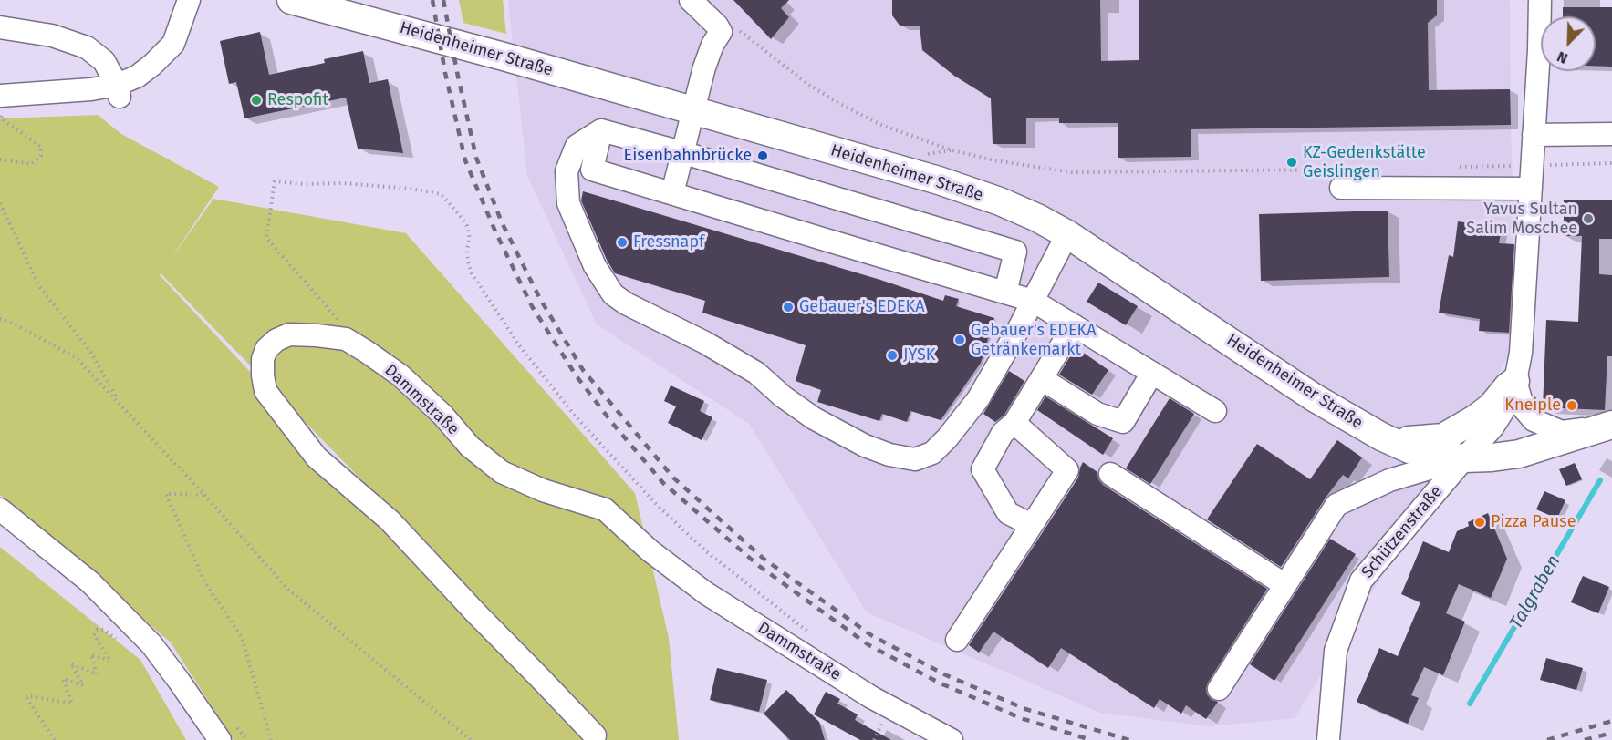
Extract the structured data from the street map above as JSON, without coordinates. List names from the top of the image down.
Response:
{
  "streets": {
    "main road": ["Heidenheimer Straße"],
    "street": ["Dammstraße", "Schützenstraße"]
  },
  "crossings": [
    ["Heidenheimer Straße", "Schützenstraße"]
  ],
  "water": ["Talgraben"],
  "places": [
    "Respofit",
    "Eisenbahnbrücke",
    "KZ-Gedenkstätte Geislingen",
    "Yavus Sultan Salim Moschee",
    "Fressnapf",
    "Gebauer's EDEKA",
    "Gebauer's EDEKA Getränkemarkt",
    "JYSK",
    "Kneiple",
    "Pizza Pause"
  ],
  "north": "bottom left"
}
